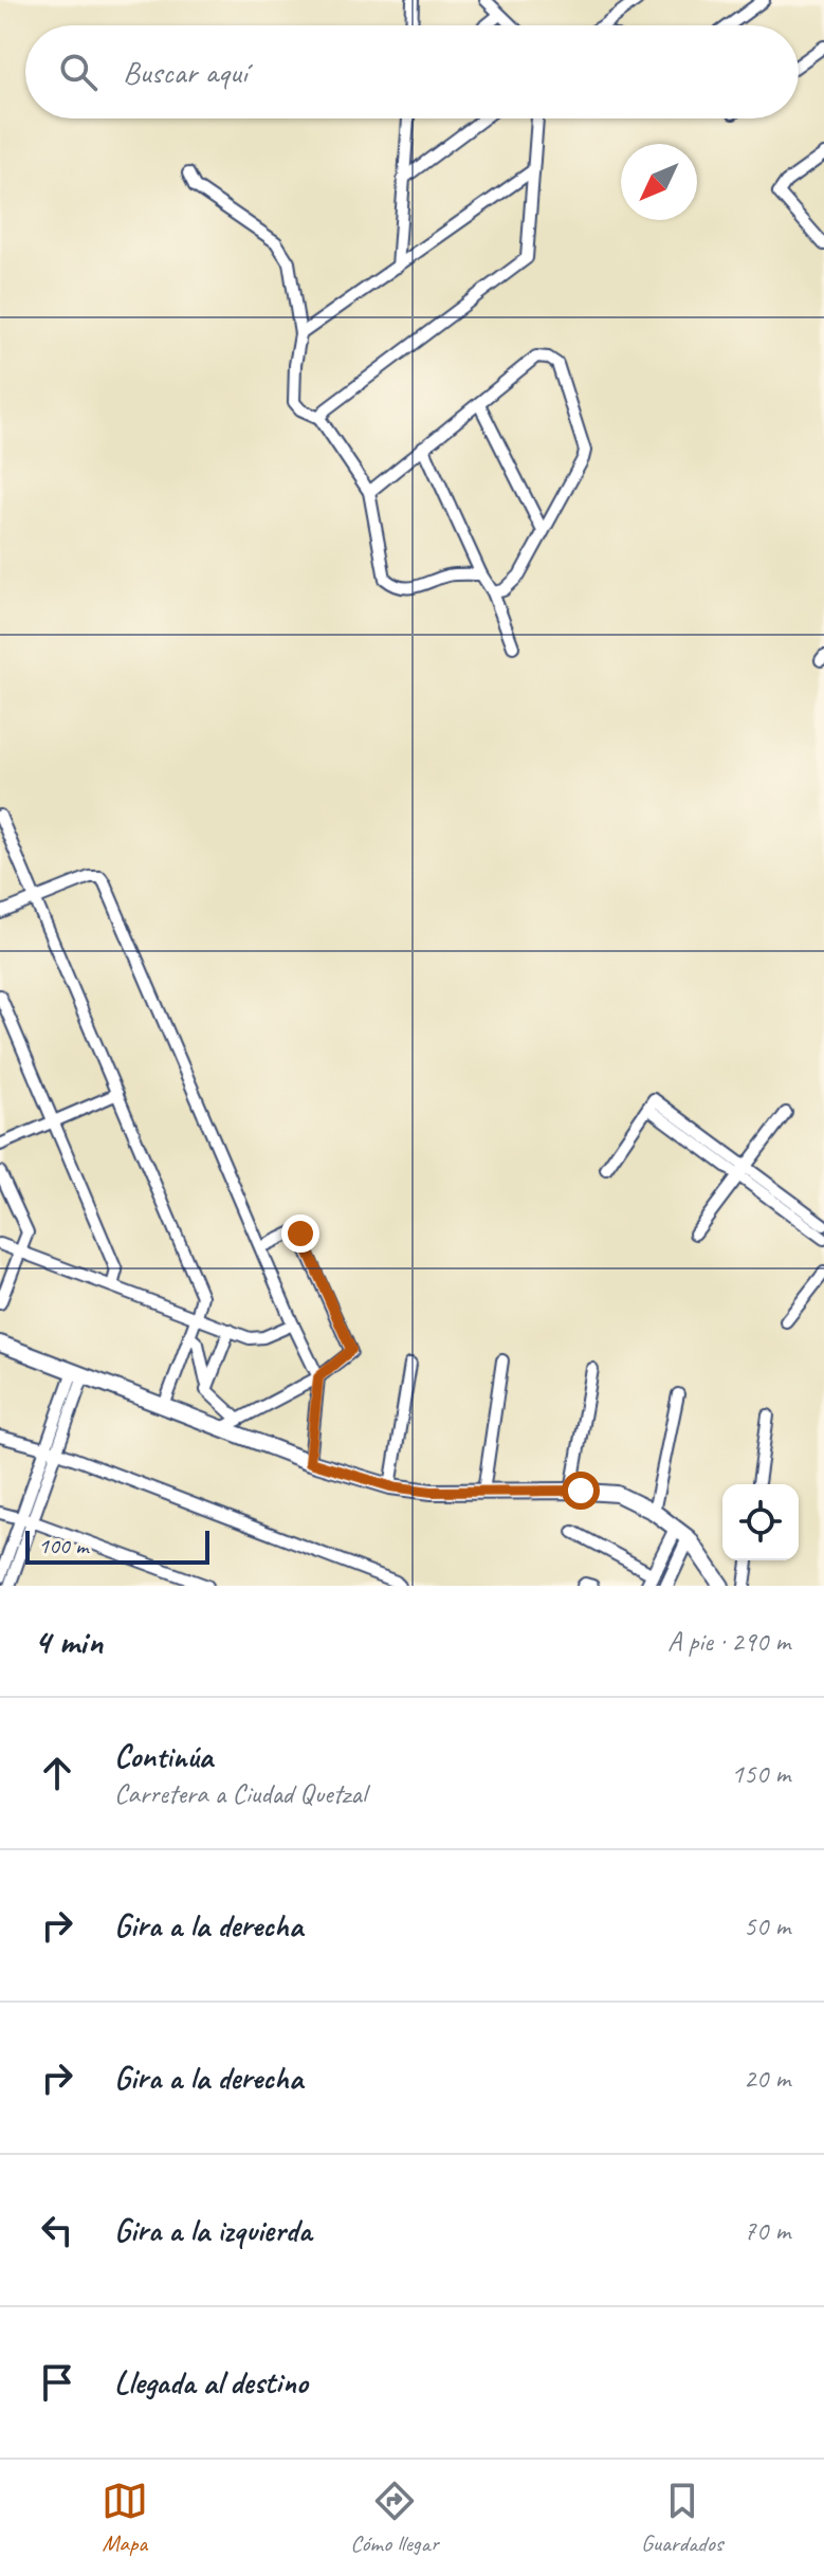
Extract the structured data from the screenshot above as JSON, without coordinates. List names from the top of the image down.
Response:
{
  "scale_bar": "100 m",
  "north": "bottom left",
  "page": {
    "search": "Buscar aquí",
    "scale": "100 m",
    "heading": ["4 min", "A pie · 290 m"],
    "list": [
      ["Continúa", "Carretera a Ciudad Quetzal", "150 m"],
      ["Gira a la derecha", "50 m"],
      ["Gira a la derecha", "20 m"],
      ["Gira a la izquierda", "70 m"],
      "Llegada al destino"
    ],
    "nav": ["Mapa", "Cómo llegar", "Guardados"]
  }
}
